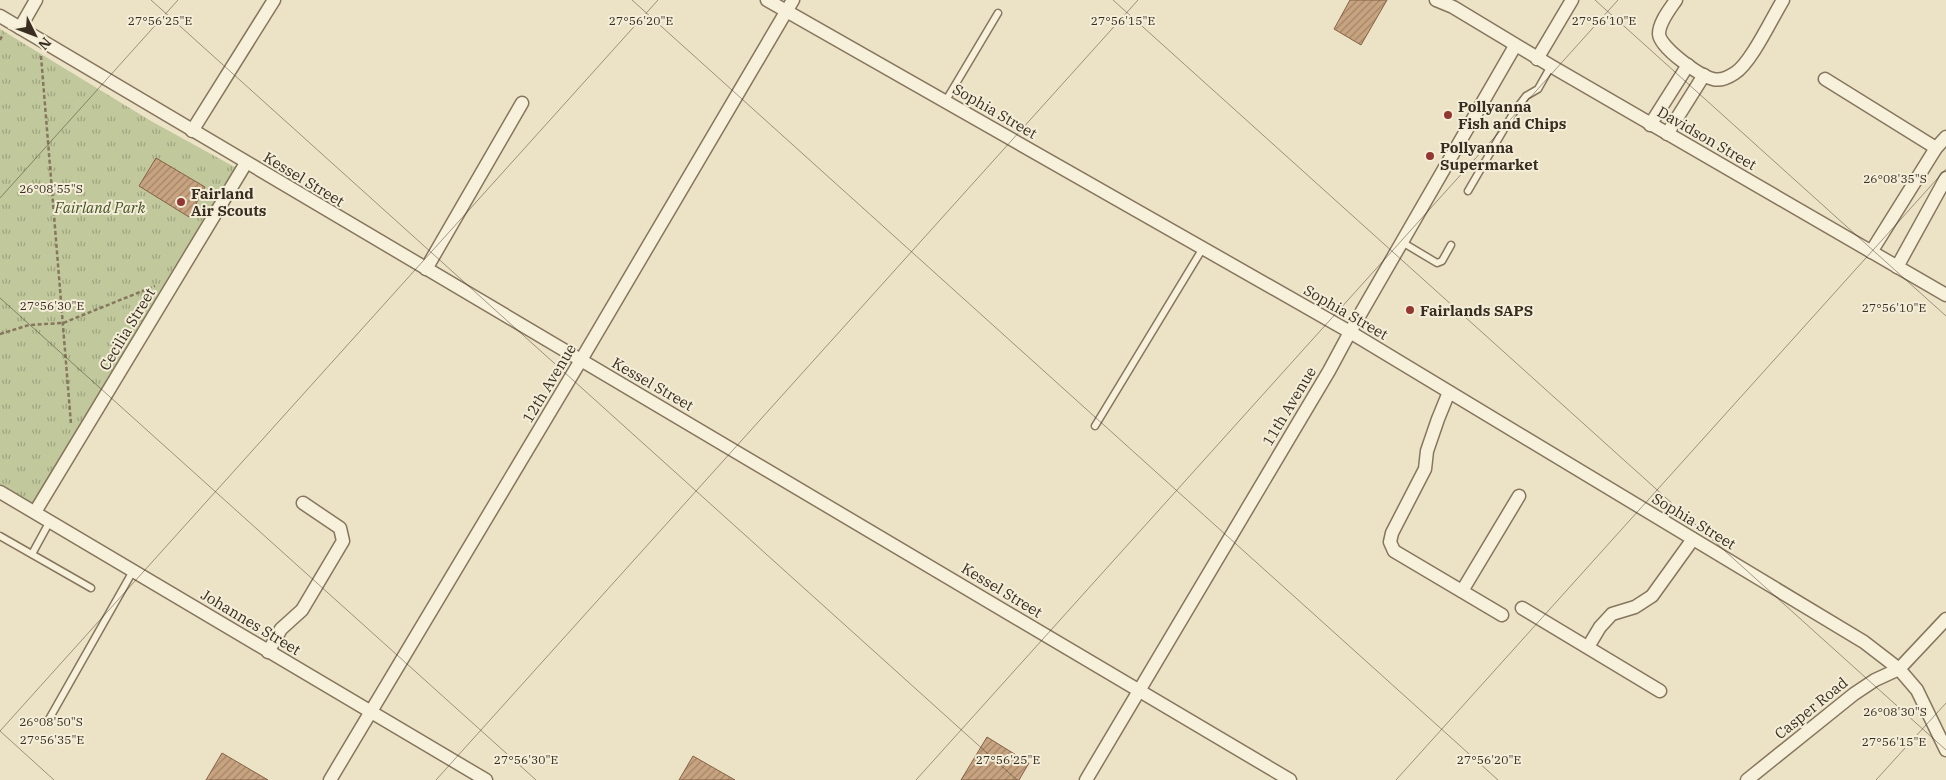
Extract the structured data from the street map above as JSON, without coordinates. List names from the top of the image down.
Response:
{
  "streets": {
    "street": [
      "Sophia Street",
      "Davidson Street",
      "Kessel Street",
      "Cecilia Street",
      "12th Avenue",
      "11th Avenue",
      "Johannes Street",
      "Casper Road"
    ]
  },
  "crossings": [
    ["Sophia Street", "12th Avenue"],
    ["Sophia Street", "11th Avenue"],
    ["Sophia Street", "Casper Road"],
    ["Davidson Street", "11th Avenue"],
    ["Kessel Street", "Cecilia Street"],
    ["Kessel Street", "12th Avenue"],
    ["Kessel Street", "11th Avenue"],
    ["Cecilia Street", "Johannes Street"],
    ["12th Avenue", "Johannes Street"]
  ],
  "parks": ["Fairland Park"],
  "places": [
    "Pollyanna Fish and Chips",
    "Pollyanna Supermarket",
    "Fairland Air Scouts",
    "Fairlands SAPS"
  ],
  "north": "bottom right",
  "coordinates": [
    "27°56'25\"E",
    "27°56'20\"E",
    "27°56'15\"E",
    "27°56'10\"E",
    "26°08'35\"S",
    "26°08'55\"S",
    "27°56'30\"E",
    "26°08'30\"S",
    "26°08'50\"S",
    "27°56'35\"E"
  ]
}
